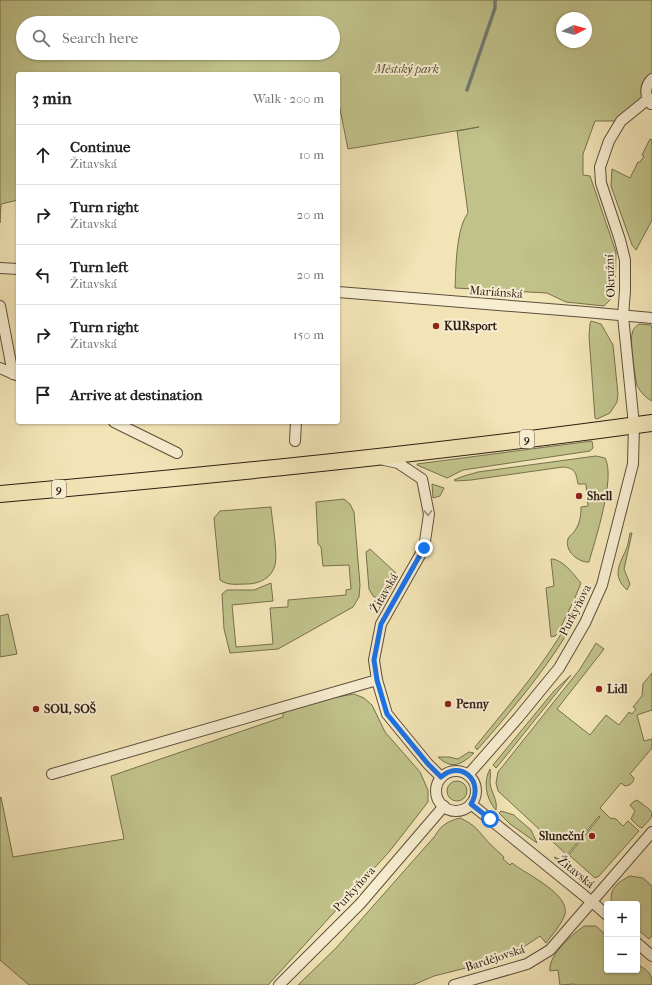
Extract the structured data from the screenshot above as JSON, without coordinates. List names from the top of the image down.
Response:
{
  "streets": {
    "main road": ["9"],
    "street": [
      "Okružní",
      "Mariánská",
      "Žitavská",
      "Purkyňova",
      "Bardějovská"
    ]
  },
  "crossings": [
    ["Okružní", "Mariánská"],
    ["Okružní", "9"],
    ["Okružní", "Purkyňova"],
    ["9", "Žitavská"],
    ["9", "Purkyňova"],
    ["Žitavská", "Purkyňova"],
    ["Žitavská", "Bardějovská"]
  ],
  "one_way": ["Žitavská"],
  "parks": ["Městský park"],
  "places": [
    "KURsport",
    "Shell",
    "Lidl",
    "Penny",
    "SOU, SOŠ",
    "Sluneční"
  ],
  "north": "right",
  "page": {
    "search": "Search here",
    "heading": ["3 min", "Walk · 200 m"],
    "list": [
      ["Continue", "Žitavská", "10 m"],
      ["Turn right", "Žitavská", "20 m"],
      ["Turn left", "Žitavská", "20 m"],
      ["Turn right", "Žitavská", "150 m"],
      "Arrive at destination"
    ],
    "map_buttons": ["+", "−"]
  }
}
